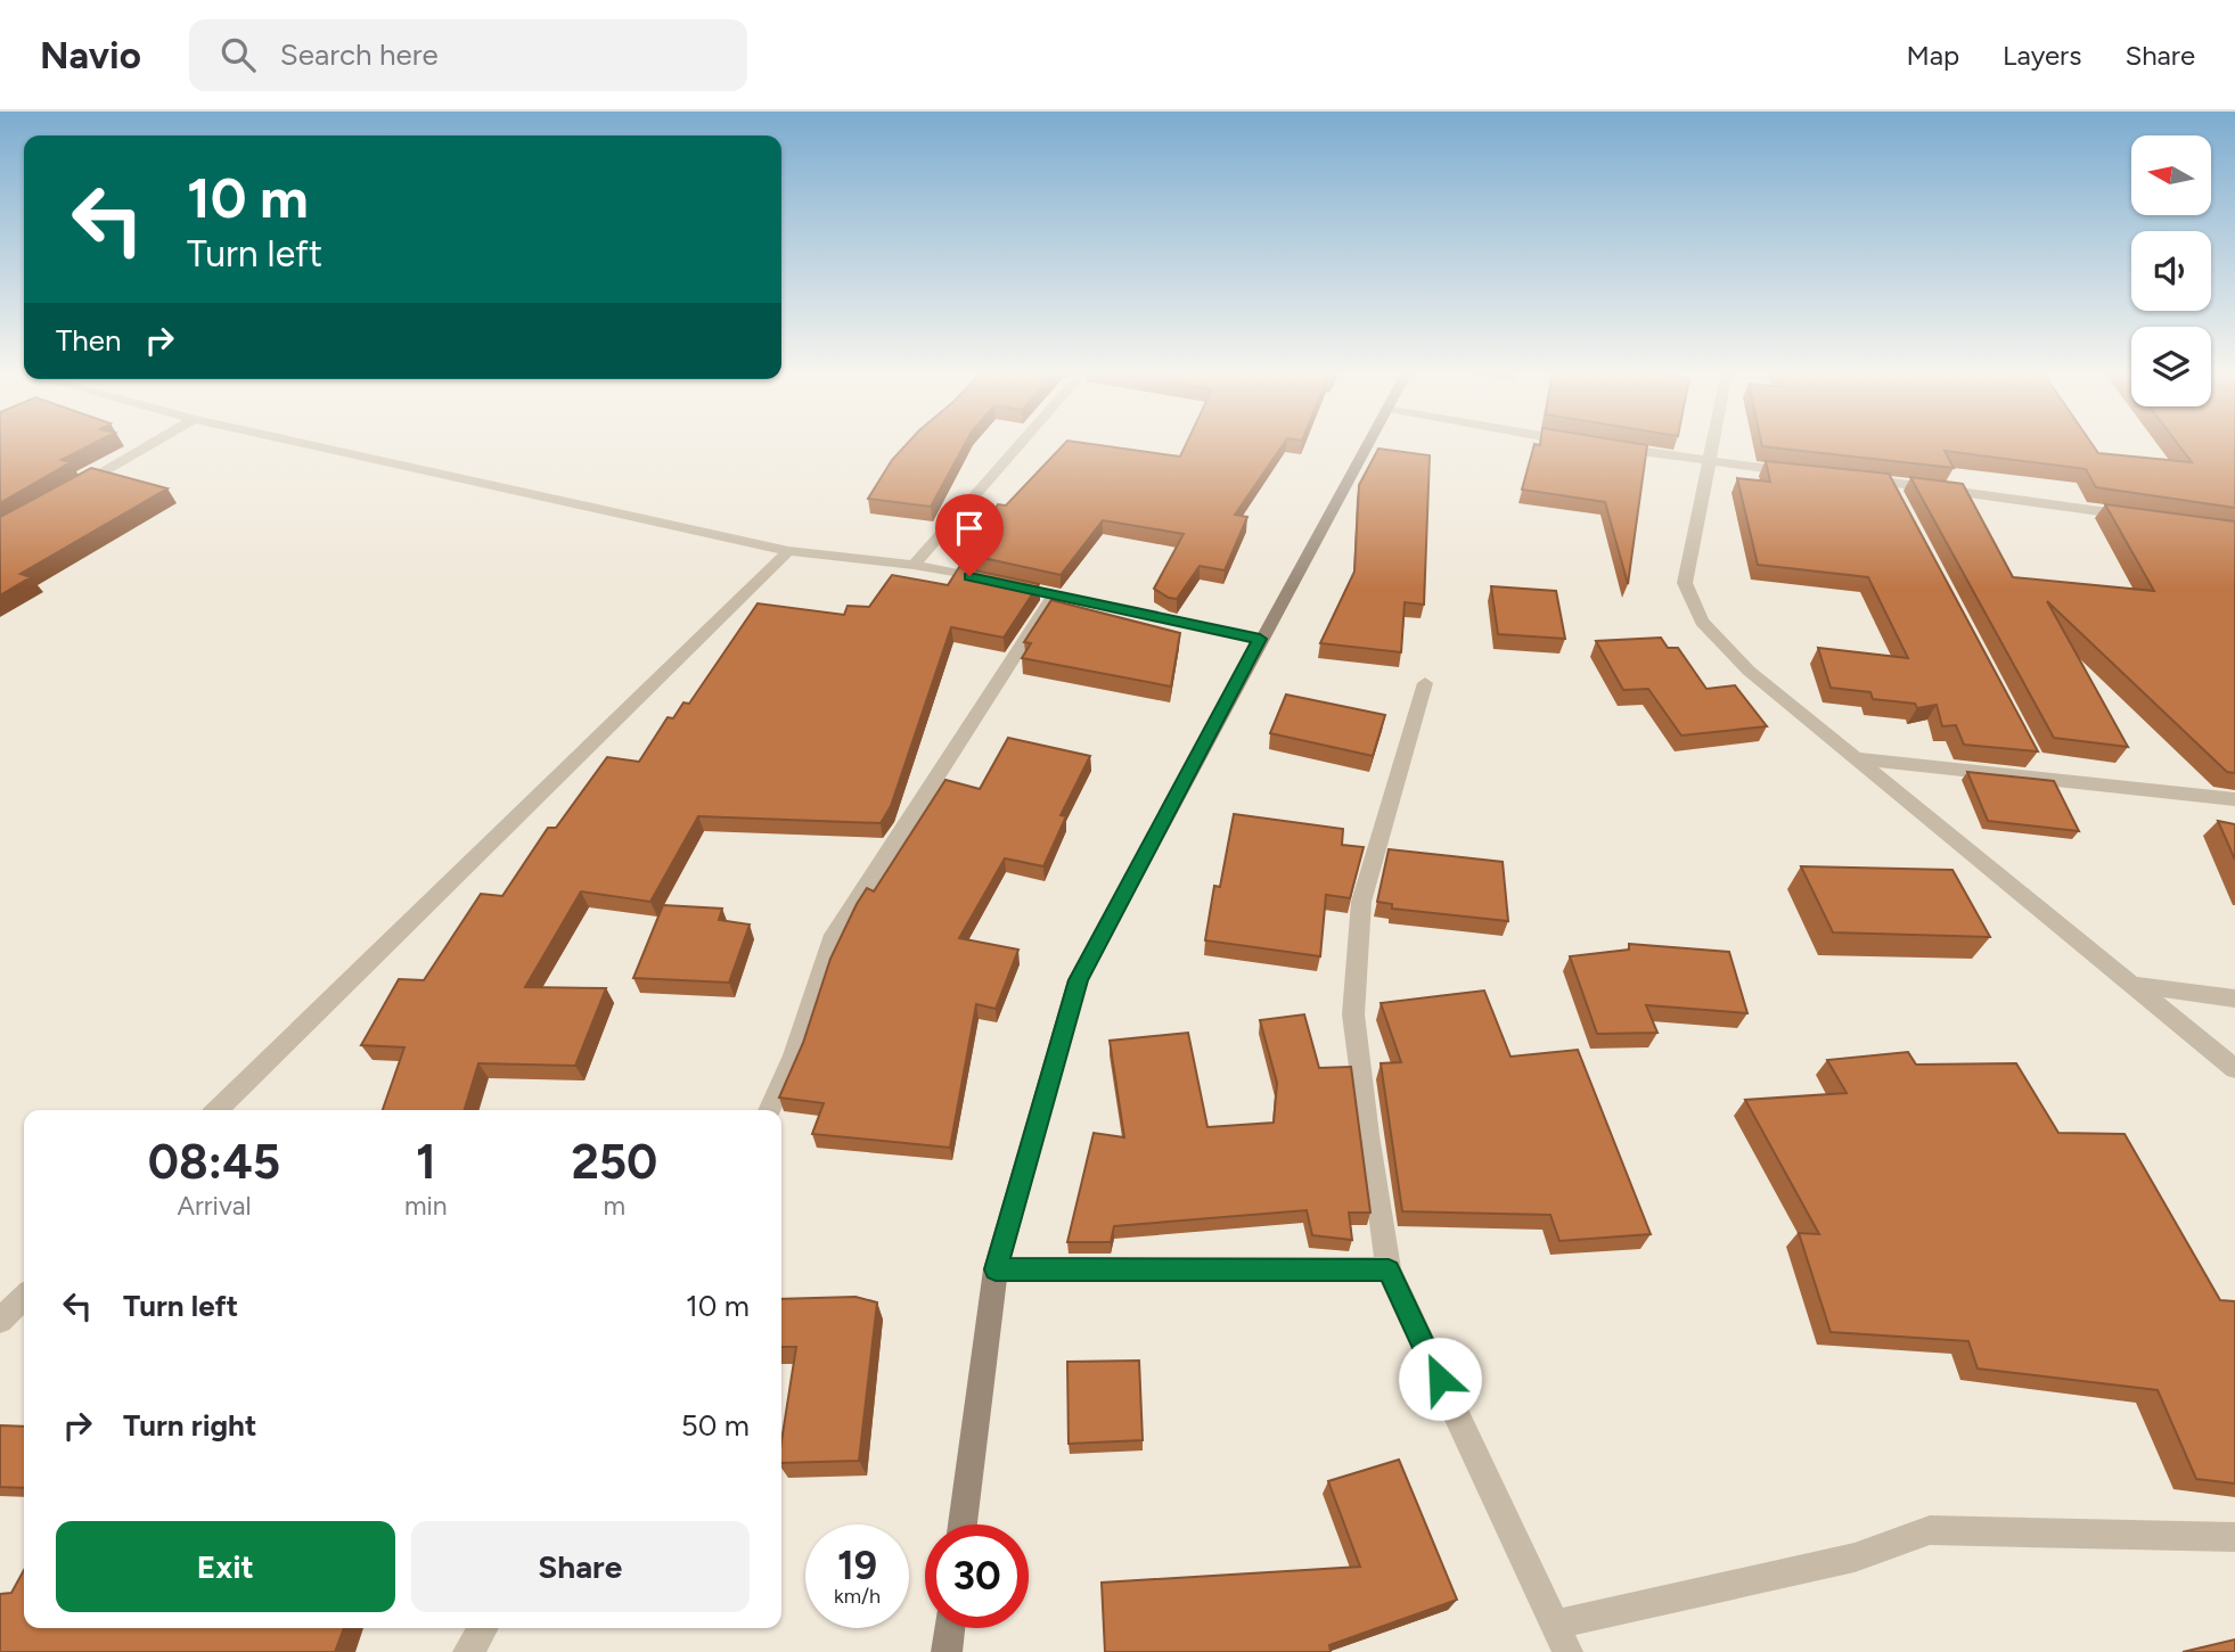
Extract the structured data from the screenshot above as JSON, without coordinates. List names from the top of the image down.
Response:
{
  "north": "left",
  "page": {
    "header": "Navio",
    "search": "Search here",
    "nav": ["Map", "Layers", "Share"],
    "turn": ["10 m", "Turn left"],
    "then": "Then",
    "eta": [
      "08:45",
      "Arrival",
      "1",
      "min",
      "250",
      "m"
    ],
    "list": [
      {
        "name": "Turn left",
        "value": "10 m"
      },
      {
        "name": "Turn right",
        "value": "50 m"
      }
    ],
    "buttons": ["Exit", "Share"],
    "speed": "19 km/h",
    "limit": "30"
  }
}
